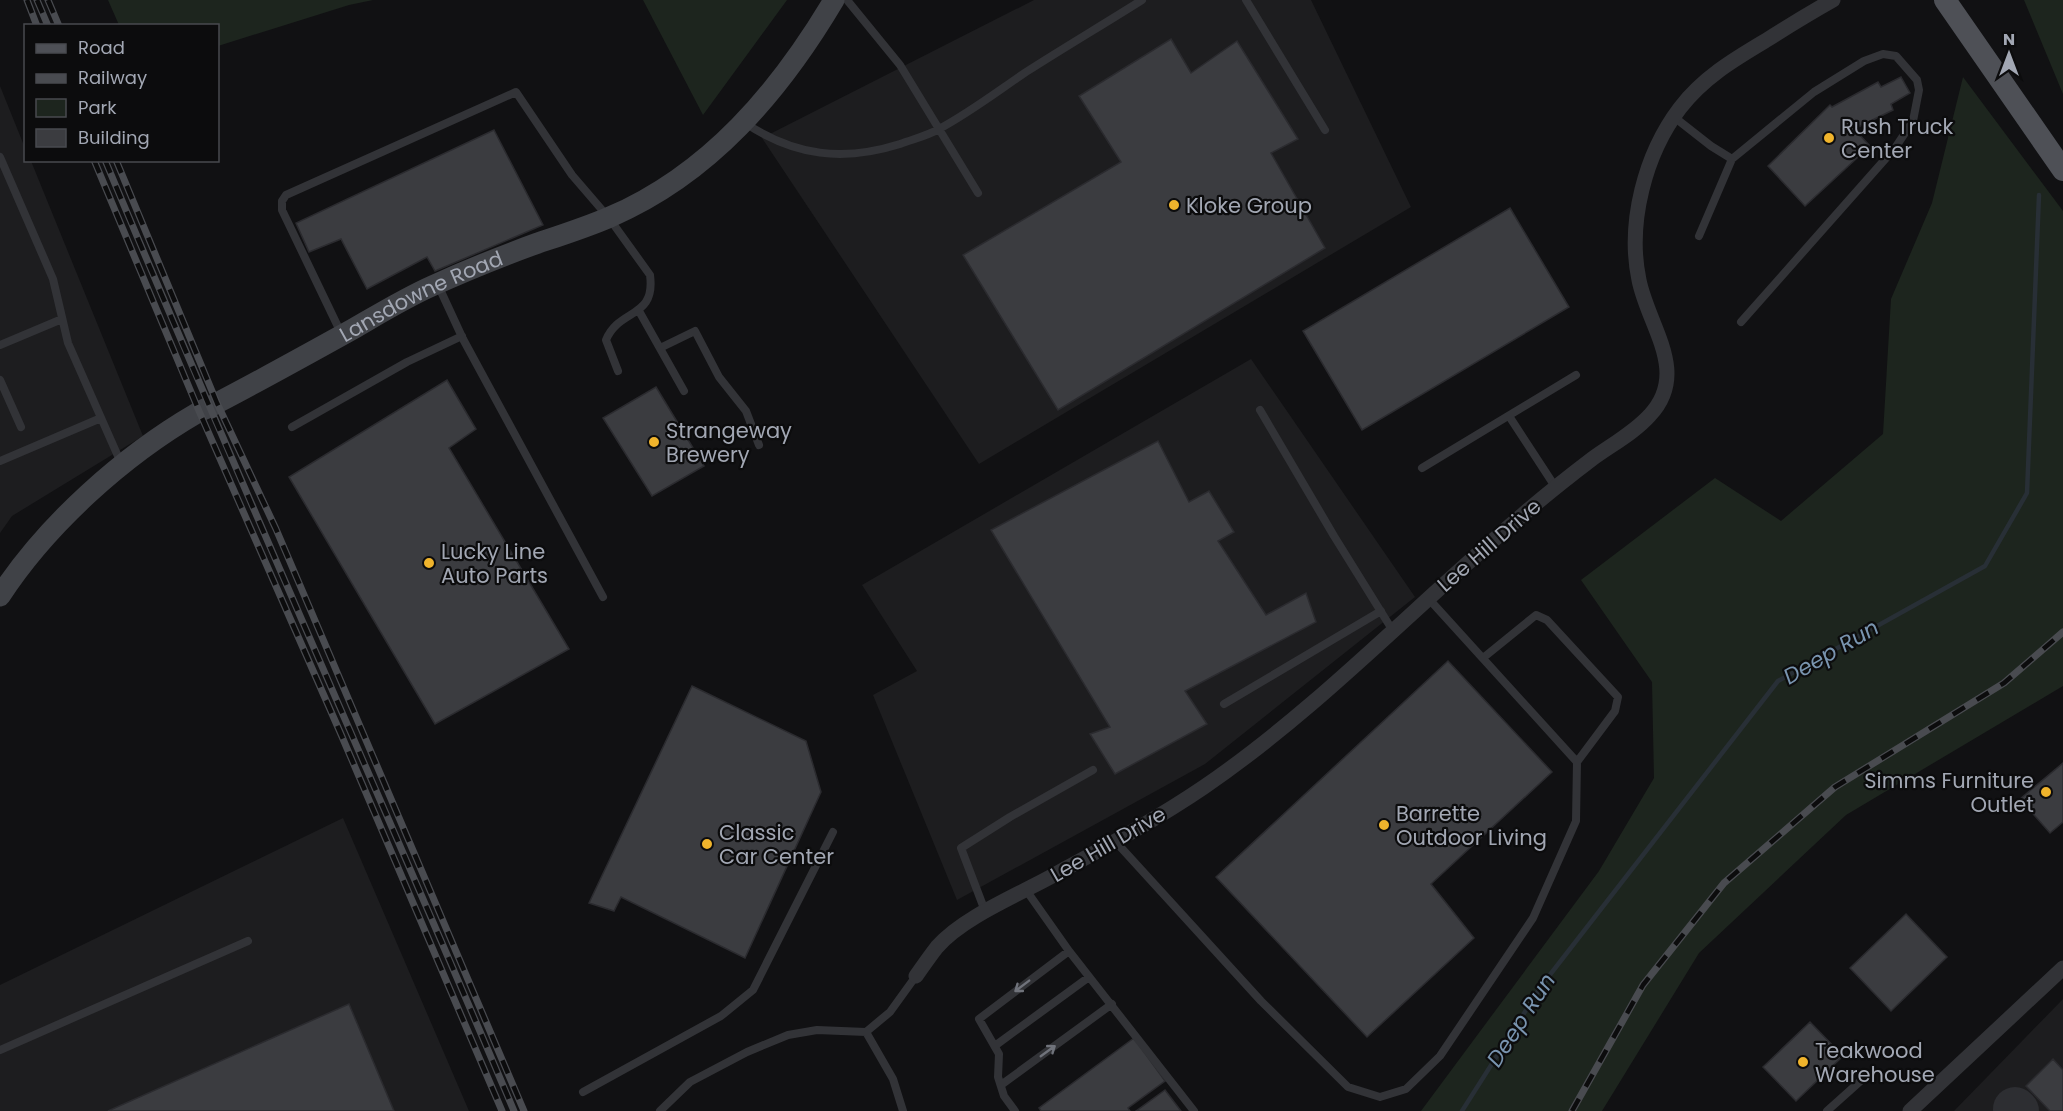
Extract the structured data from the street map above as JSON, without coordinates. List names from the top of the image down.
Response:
{
  "streets": {
    "main road": ["Lansdowne Road"],
    "street": ["Lee Hill Drive"]
  },
  "water": ["Deep Run"],
  "places": [
    "Rush Truck Center",
    "Kloke Group",
    "Strangeway Brewery",
    "Lucky Line Auto Parts",
    "Simms Furniture Outlet",
    "Barrette Outdoor Living",
    "Classic Car Center",
    "Teakwood Warehouse"
  ],
  "legend": [
    "Road",
    "Railway",
    "Park",
    "Building"
  ],
  "north": "top"
}
